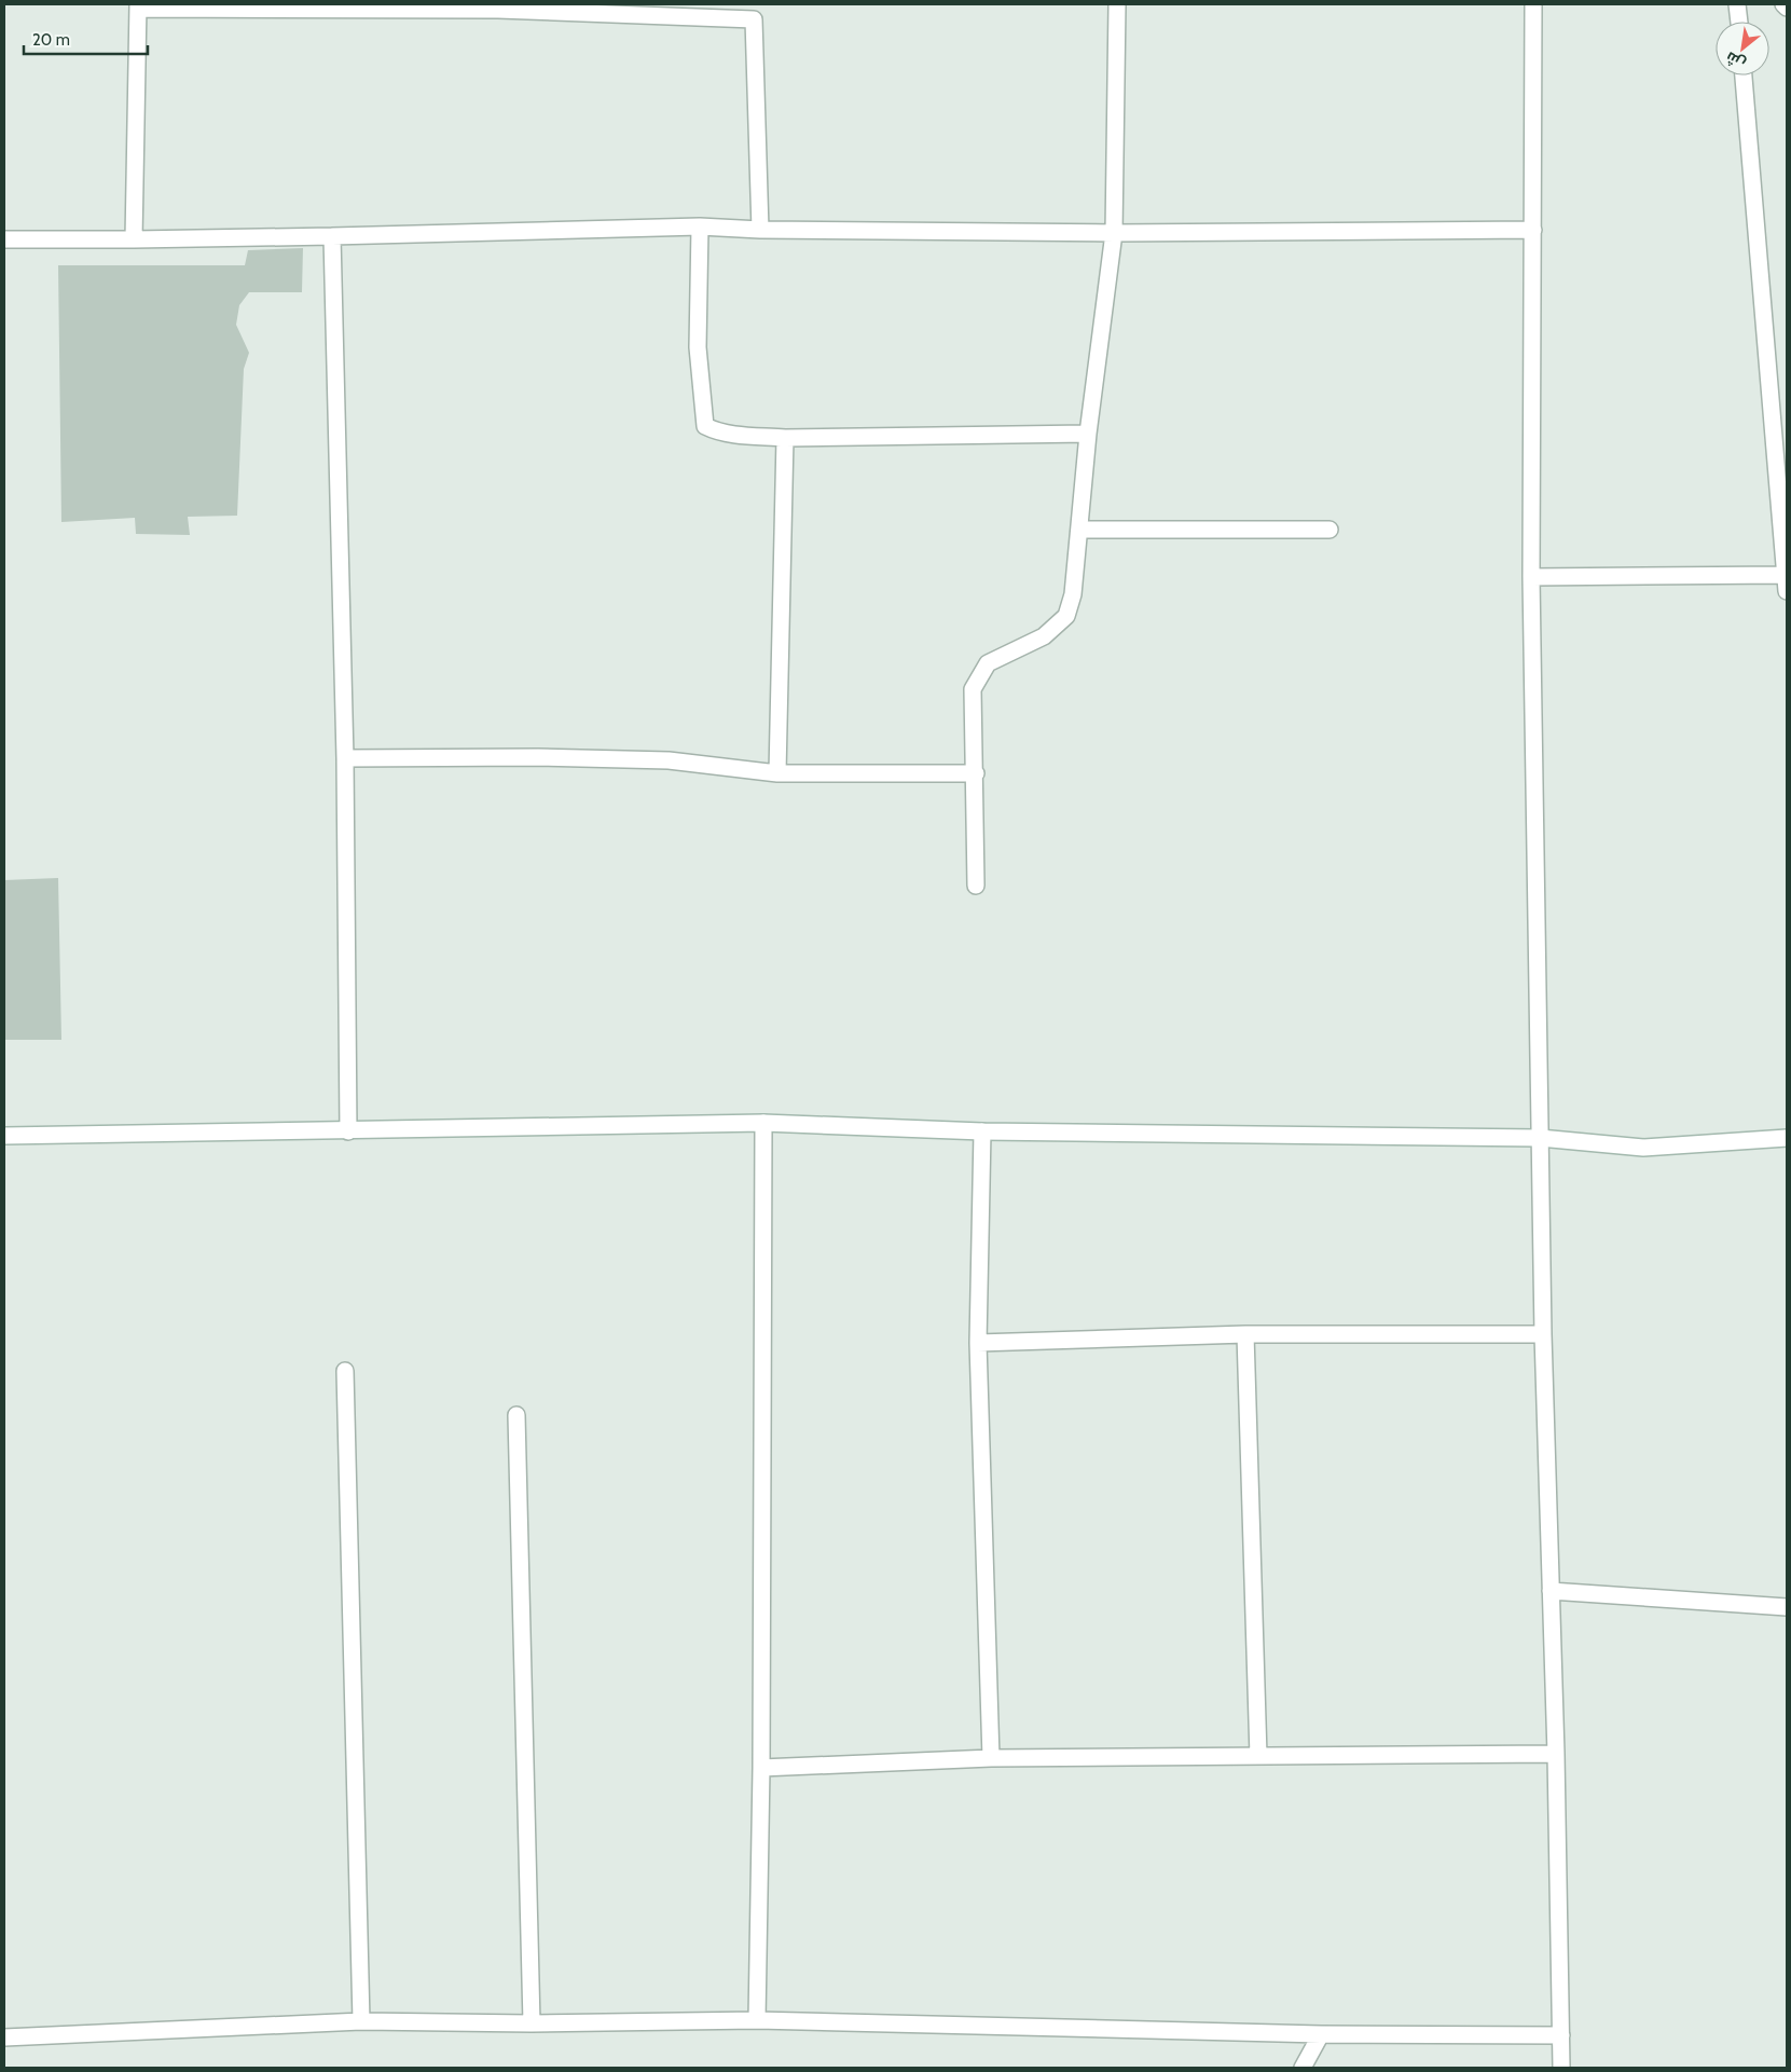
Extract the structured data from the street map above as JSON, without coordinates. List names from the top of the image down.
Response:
{
  "scale_bar": "20 m",
  "north": "bottom left"
}
